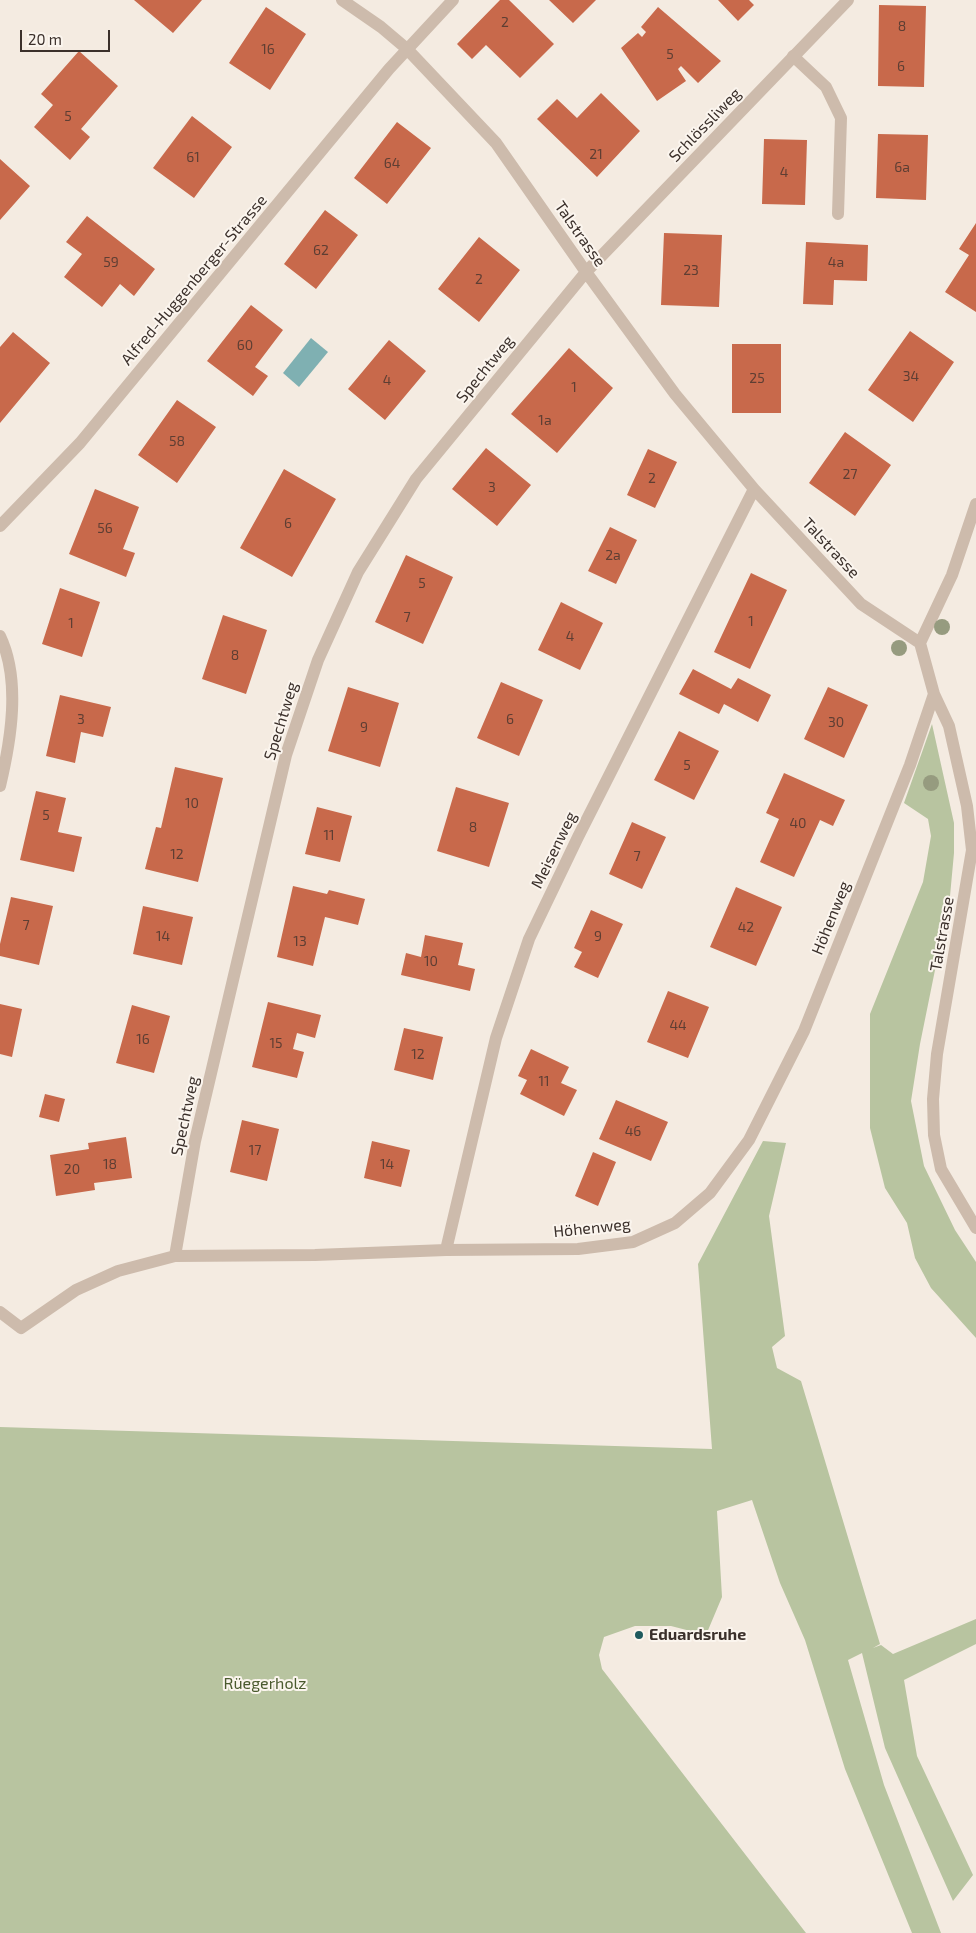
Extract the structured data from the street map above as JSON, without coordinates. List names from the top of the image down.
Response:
{
  "streets": {
    "street": [
      "Schlössliweg",
      "Talstrasse",
      "Alfred-Huggenberger-Strasse",
      "Spechtweg",
      "Meisenweg",
      "Höhenweg"
    ]
  },
  "crossings": [
    ["Schlössliweg", "Talstrasse"],
    ["Schlössliweg", "Spechtweg"],
    ["Talstrasse", "Alfred-Huggenberger-Strasse"],
    ["Talstrasse", "Spechtweg"],
    ["Talstrasse", "Meisenweg"],
    ["Talstrasse", "Höhenweg"],
    ["Spechtweg", "Höhenweg"],
    ["Meisenweg", "Höhenweg"]
  ],
  "parks": ["Rüegerholz"],
  "places": ["Eduardsruhe"],
  "house_numbers": [
    "2",
    "8",
    "16",
    "5",
    "6",
    "5",
    "21",
    "61",
    "64",
    "6a",
    "4",
    "62",
    "59",
    "4a",
    "23",
    "2",
    "60",
    "34",
    "25",
    "4",
    "1",
    "1a",
    "58",
    "27",
    "2",
    "3",
    "6",
    "56",
    "2a",
    "5",
    "7",
    "1",
    "1",
    "4",
    "8",
    "3",
    "6",
    "30",
    "9",
    "5",
    "10",
    "5",
    "40",
    "8",
    "11",
    "12",
    "7",
    "7",
    "42",
    "14",
    "9",
    "13",
    "10",
    "44",
    "16",
    "15",
    "12",
    "11",
    "46",
    "17",
    "18",
    "14",
    "20"
  ],
  "scale_bar": "20 m"
}
